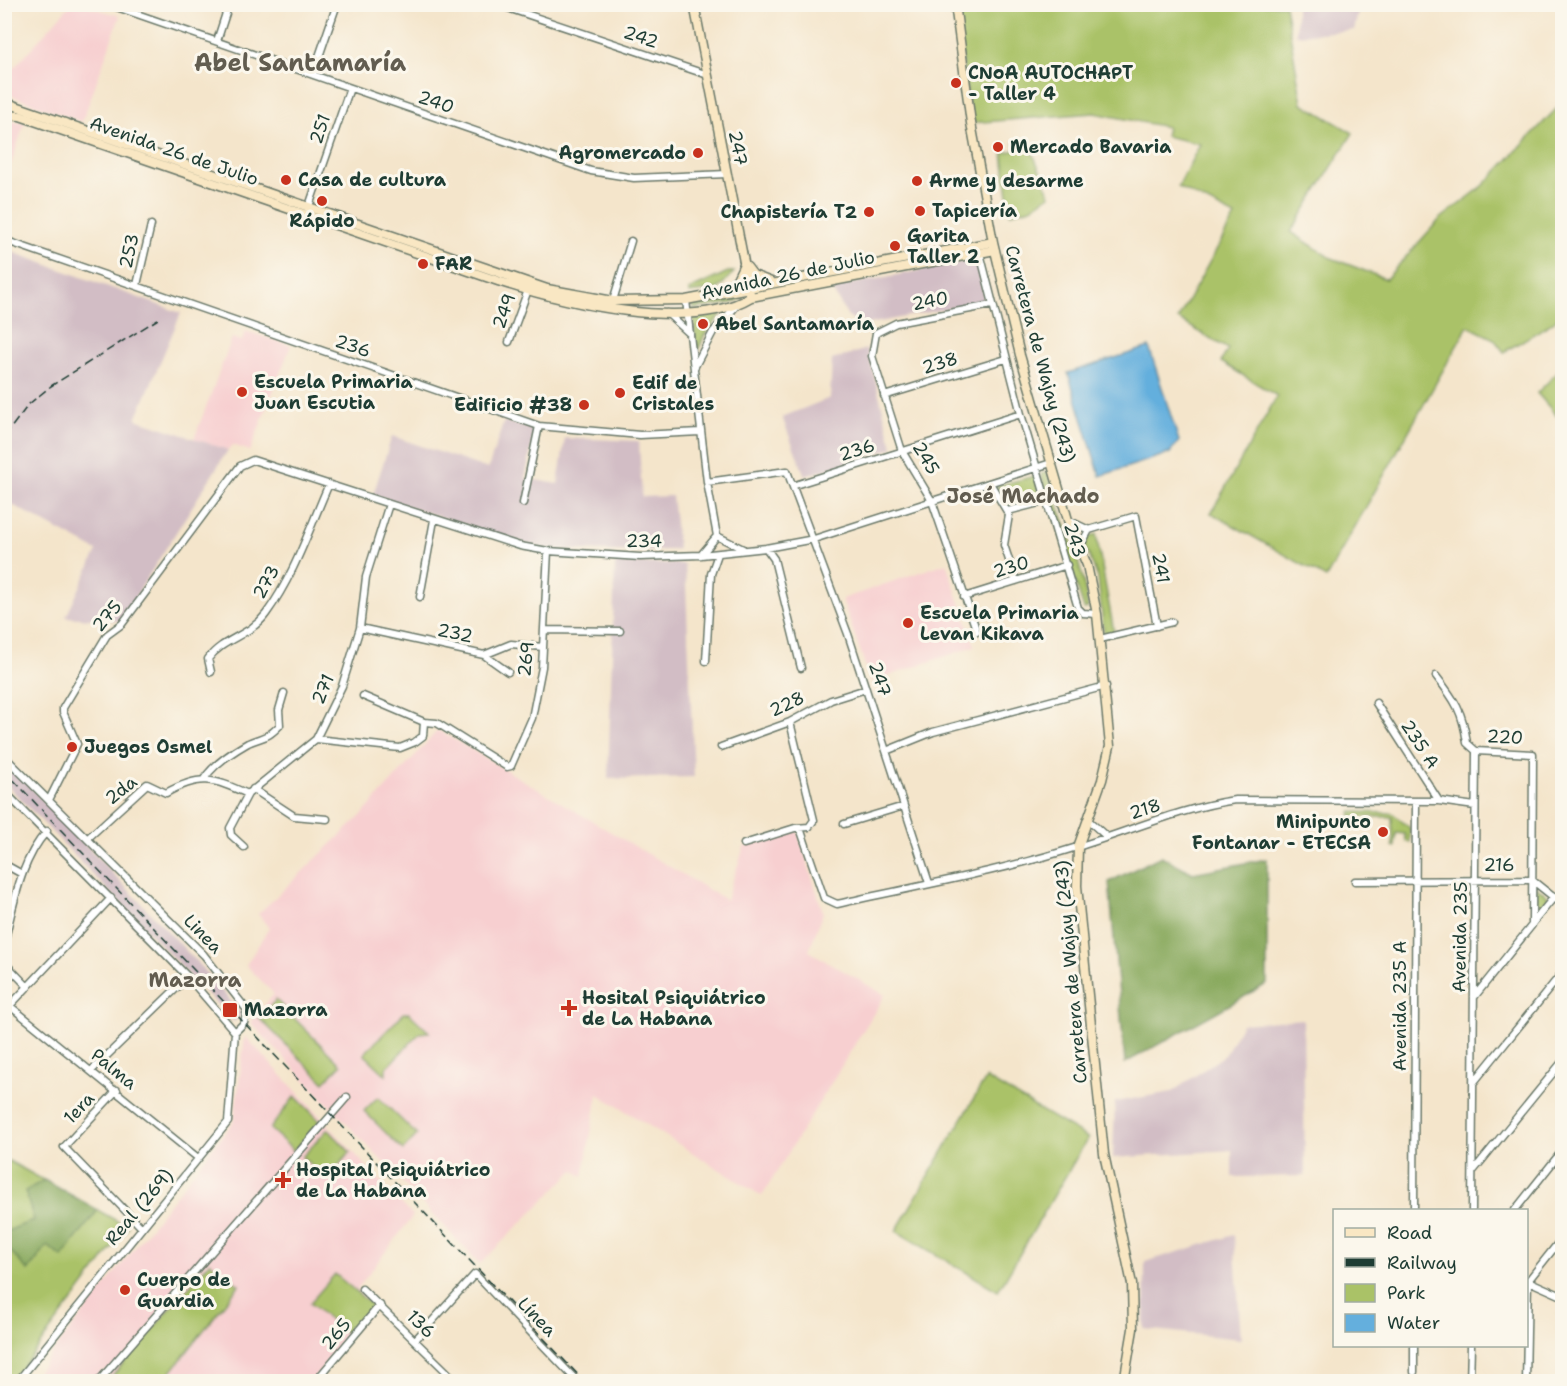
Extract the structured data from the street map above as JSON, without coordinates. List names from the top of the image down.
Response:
{
  "streets": {
    "street": [
      "242",
      "240",
      "251",
      "247",
      "Avenida 26 de Julio",
      "253",
      "249",
      "236",
      "Carretera de Wajay (243)",
      "238",
      "245",
      "243",
      "234",
      "230",
      "241",
      "273",
      "275",
      "232",
      "269",
      "271",
      "228",
      "220",
      "235 A",
      "2da",
      "218",
      "216",
      "Linea",
      "Avenida 235",
      "Avenida 235 A",
      "Palma",
      "1era",
      "Real (269)",
      "Línea",
      "136",
      "265"
    ]
  },
  "crossings": [
    ["242", "247"],
    ["240", "251"],
    ["240", "247"],
    ["240", "245"],
    ["240", "243"],
    ["251", "Avenida 26 de Julio"],
    ["247", "Avenida 26 de Julio"],
    ["247", "236"],
    ["247", "234"],
    ["247", "228"],
    ["247", "218"],
    ["Avenida 26 de Julio", "249"],
    ["Avenida 26 de Julio", "Carretera de Wajay (243)"],
    ["Avenida 26 de Julio", "243"],
    ["253", "236"],
    ["236", "245"],
    ["236", "243"],
    ["Carretera de Wajay (243)", "243"],
    ["Carretera de Wajay (243)", "234"],
    ["Carretera de Wajay (243)", "218"],
    ["238", "245"],
    ["238", "243"],
    ["245", "234"],
    ["245", "230"],
    ["243", "234"],
    ["243", "230"],
    ["234", "273"],
    ["234", "275"],
    ["234", "269"],
    ["234", "271"],
    ["275", "Linea"],
    ["232", "269"],
    ["232", "271"],
    ["220", "216"],
    ["220", "Avenida 235"],
    ["235 A", "218"],
    ["2da", "Linea"],
    ["218", "Avenida 235"],
    ["218", "Avenida 235 A"],
    ["216", "Avenida 235"],
    ["216", "Avenida 235 A"],
    ["Linea", "Real (269)"],
    ["Palma", "1era"],
    ["Palma", "Real (269)"],
    ["1era", "Real (269)"],
    ["Línea", "136"],
    ["136", "265"]
  ],
  "districts": ["Abel Santamaría", "José Machado", "Mazorra"],
  "places": {
    "other": [
      "CNoA AUTOCHAPT - Taller 4",
      "Mercado Bavaria",
      "Agromercado",
      "Casa de cultura",
      "Arme y desarme",
      "Rápido",
      "Tapicería",
      "Chapistería T2",
      "Garita Taller 2",
      "FAR",
      "Abel Santamaría",
      "Escuela Primaria Juan Escutia",
      "Edif de Cristales",
      "Edificio #38",
      "Escuela Primaria Levan Kikava",
      "Juegos Osmel",
      "Minipunto Fontanar - ETECSA",
      "Cuerpo de Guardia"
    ],
    "health": ["Hosital Psiquiátrico de La Habana", "Hospital Psiquiátrico de La Habana"],
    "transit": ["Mazorra"]
  },
  "legend": [
    "Road",
    "Railway",
    "Park",
    "Water"
  ]
}
